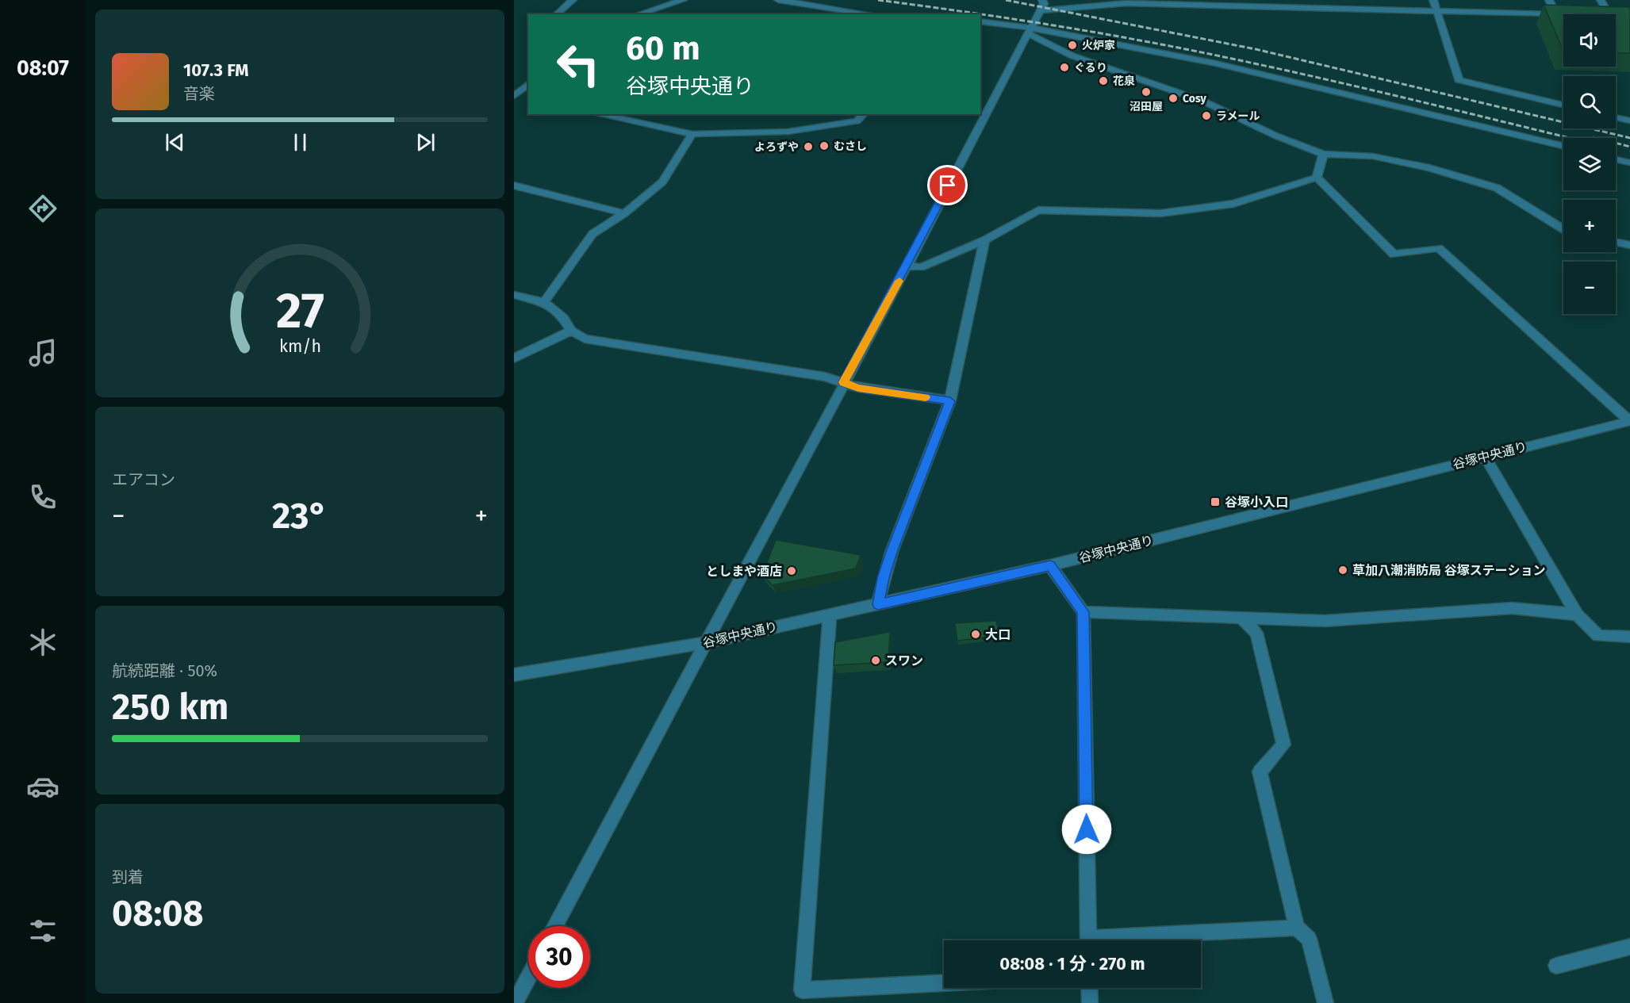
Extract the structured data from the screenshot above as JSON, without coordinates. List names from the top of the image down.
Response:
{
  "streets": {
    "street": ["谷塚中央通り"]
  },
  "places": {
    "other": [
      "火炉家",
      "ぐるり",
      "花泉",
      "沼田屋",
      "Cosy",
      "ラメール",
      "むさし",
      "よろずや",
      "草加八潮消防局 谷塚ステーション",
      "としまや酒店",
      "大口",
      "スワン"
    ],
    "transit": ["谷塚小入口"]
  },
  "page": {
    "tabs": "08:07",
    "map_buttons": ["+", "−"],
    "turn": ["60 m", "谷塚中央通り"],
    "song": ["107.3 FM", "音楽"],
    "tile": [
      "エアコン",
      ["航続距離 · 50%", "250 km"],
      ["到着", "08:08"]
    ],
    "heat": ["−", "23°", "+"],
    "limit": "30",
    "trip": "08:08 · 1 分 · 270 m",
    "gauge": ["27", "km/h"]
  }
}
